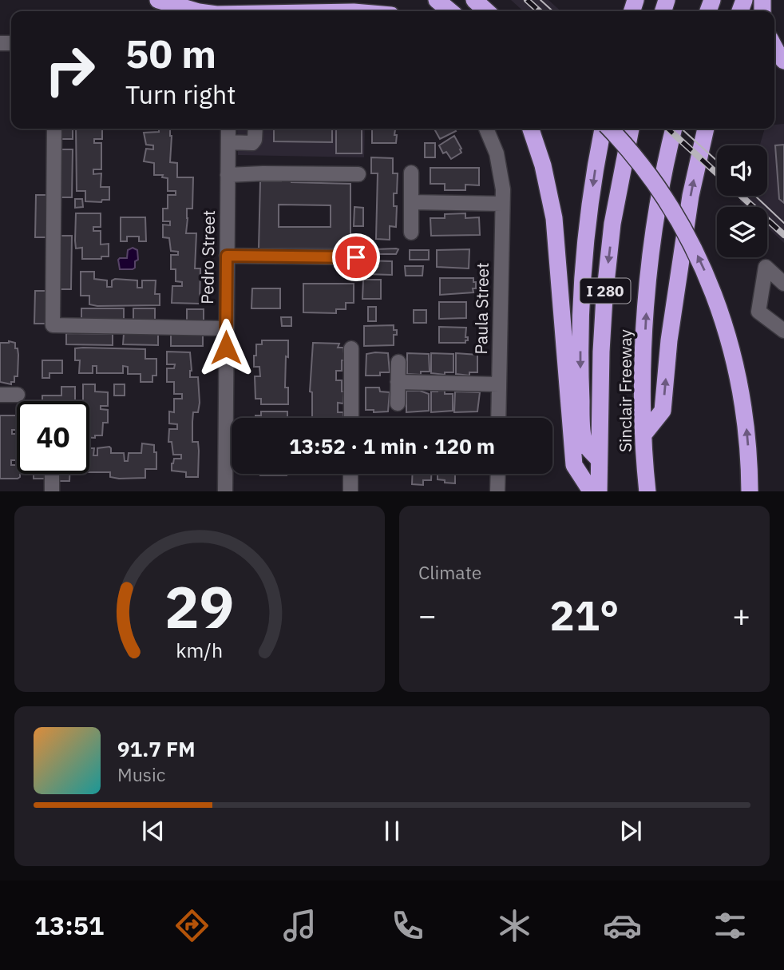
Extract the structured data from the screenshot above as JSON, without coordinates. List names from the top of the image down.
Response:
{
  "streets": {
    "highway": ["I 280", "Sinclair Freeway"],
    "street": ["Pedro Street", "Paula Street"]
  },
  "page": {
    "turn": ["50 m", "Turn right"],
    "limit": "40",
    "trip": "13:52 · 1 min · 120 m",
    "tile": "Climate",
    "heat": ["−", "21°", "+"],
    "song": ["91.7 FM", "Music"],
    "tabs": "13:51",
    "gauge": ["29", "km/h"]
  }
}
